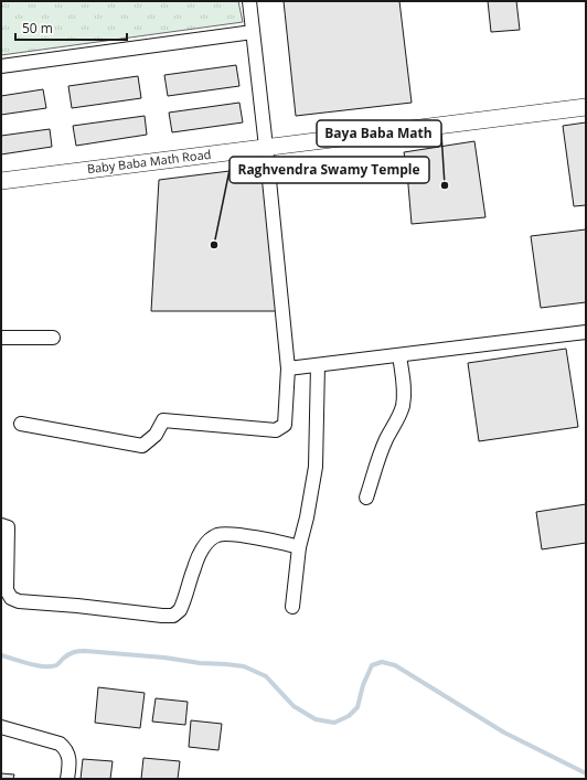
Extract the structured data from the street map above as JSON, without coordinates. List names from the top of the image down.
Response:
{
  "streets": {
    "street": ["Baby Baba Math Road"]
  },
  "places": ["Baya Baba Math", "Raghvendra Swamy Temple"],
  "scale_bar": "50 m"
}
